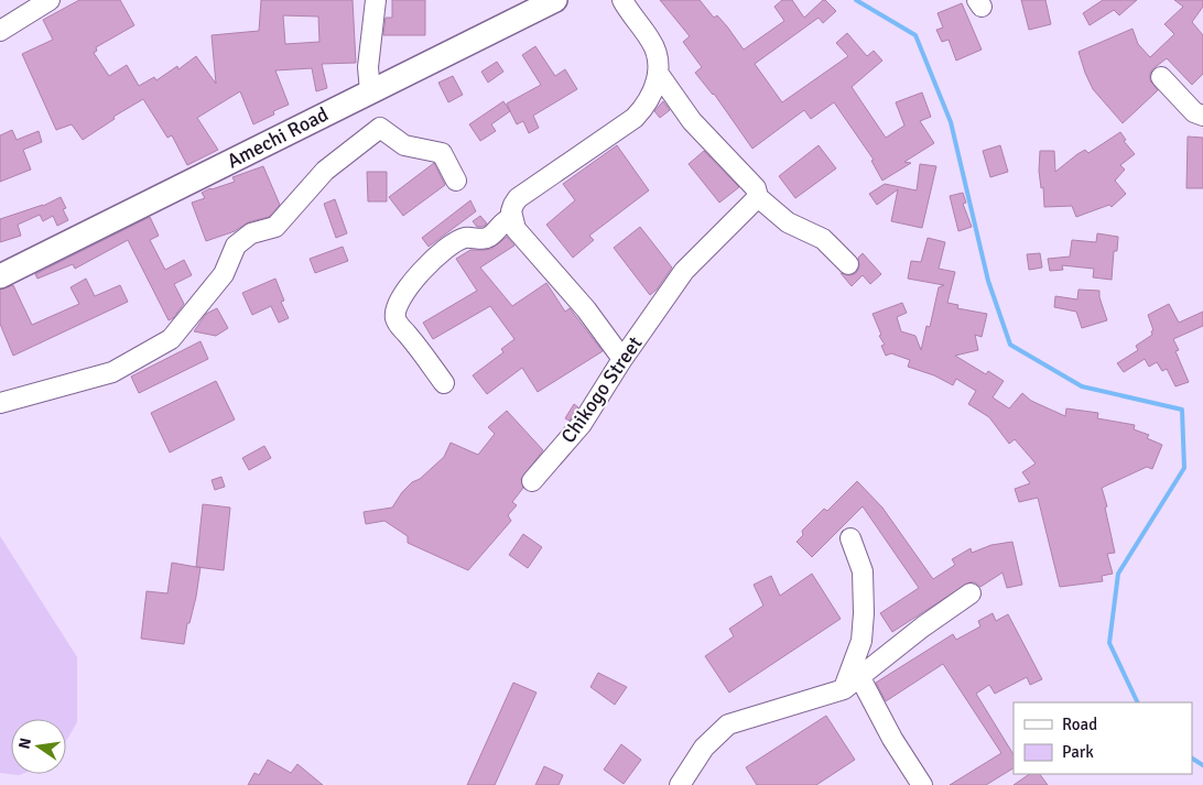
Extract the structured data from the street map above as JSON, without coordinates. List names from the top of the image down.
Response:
{
  "streets": {
    "main road": ["Amechi Road"],
    "street": ["Chikogo Street"]
  },
  "legend": ["Road", "Park"],
  "north": "left"
}
